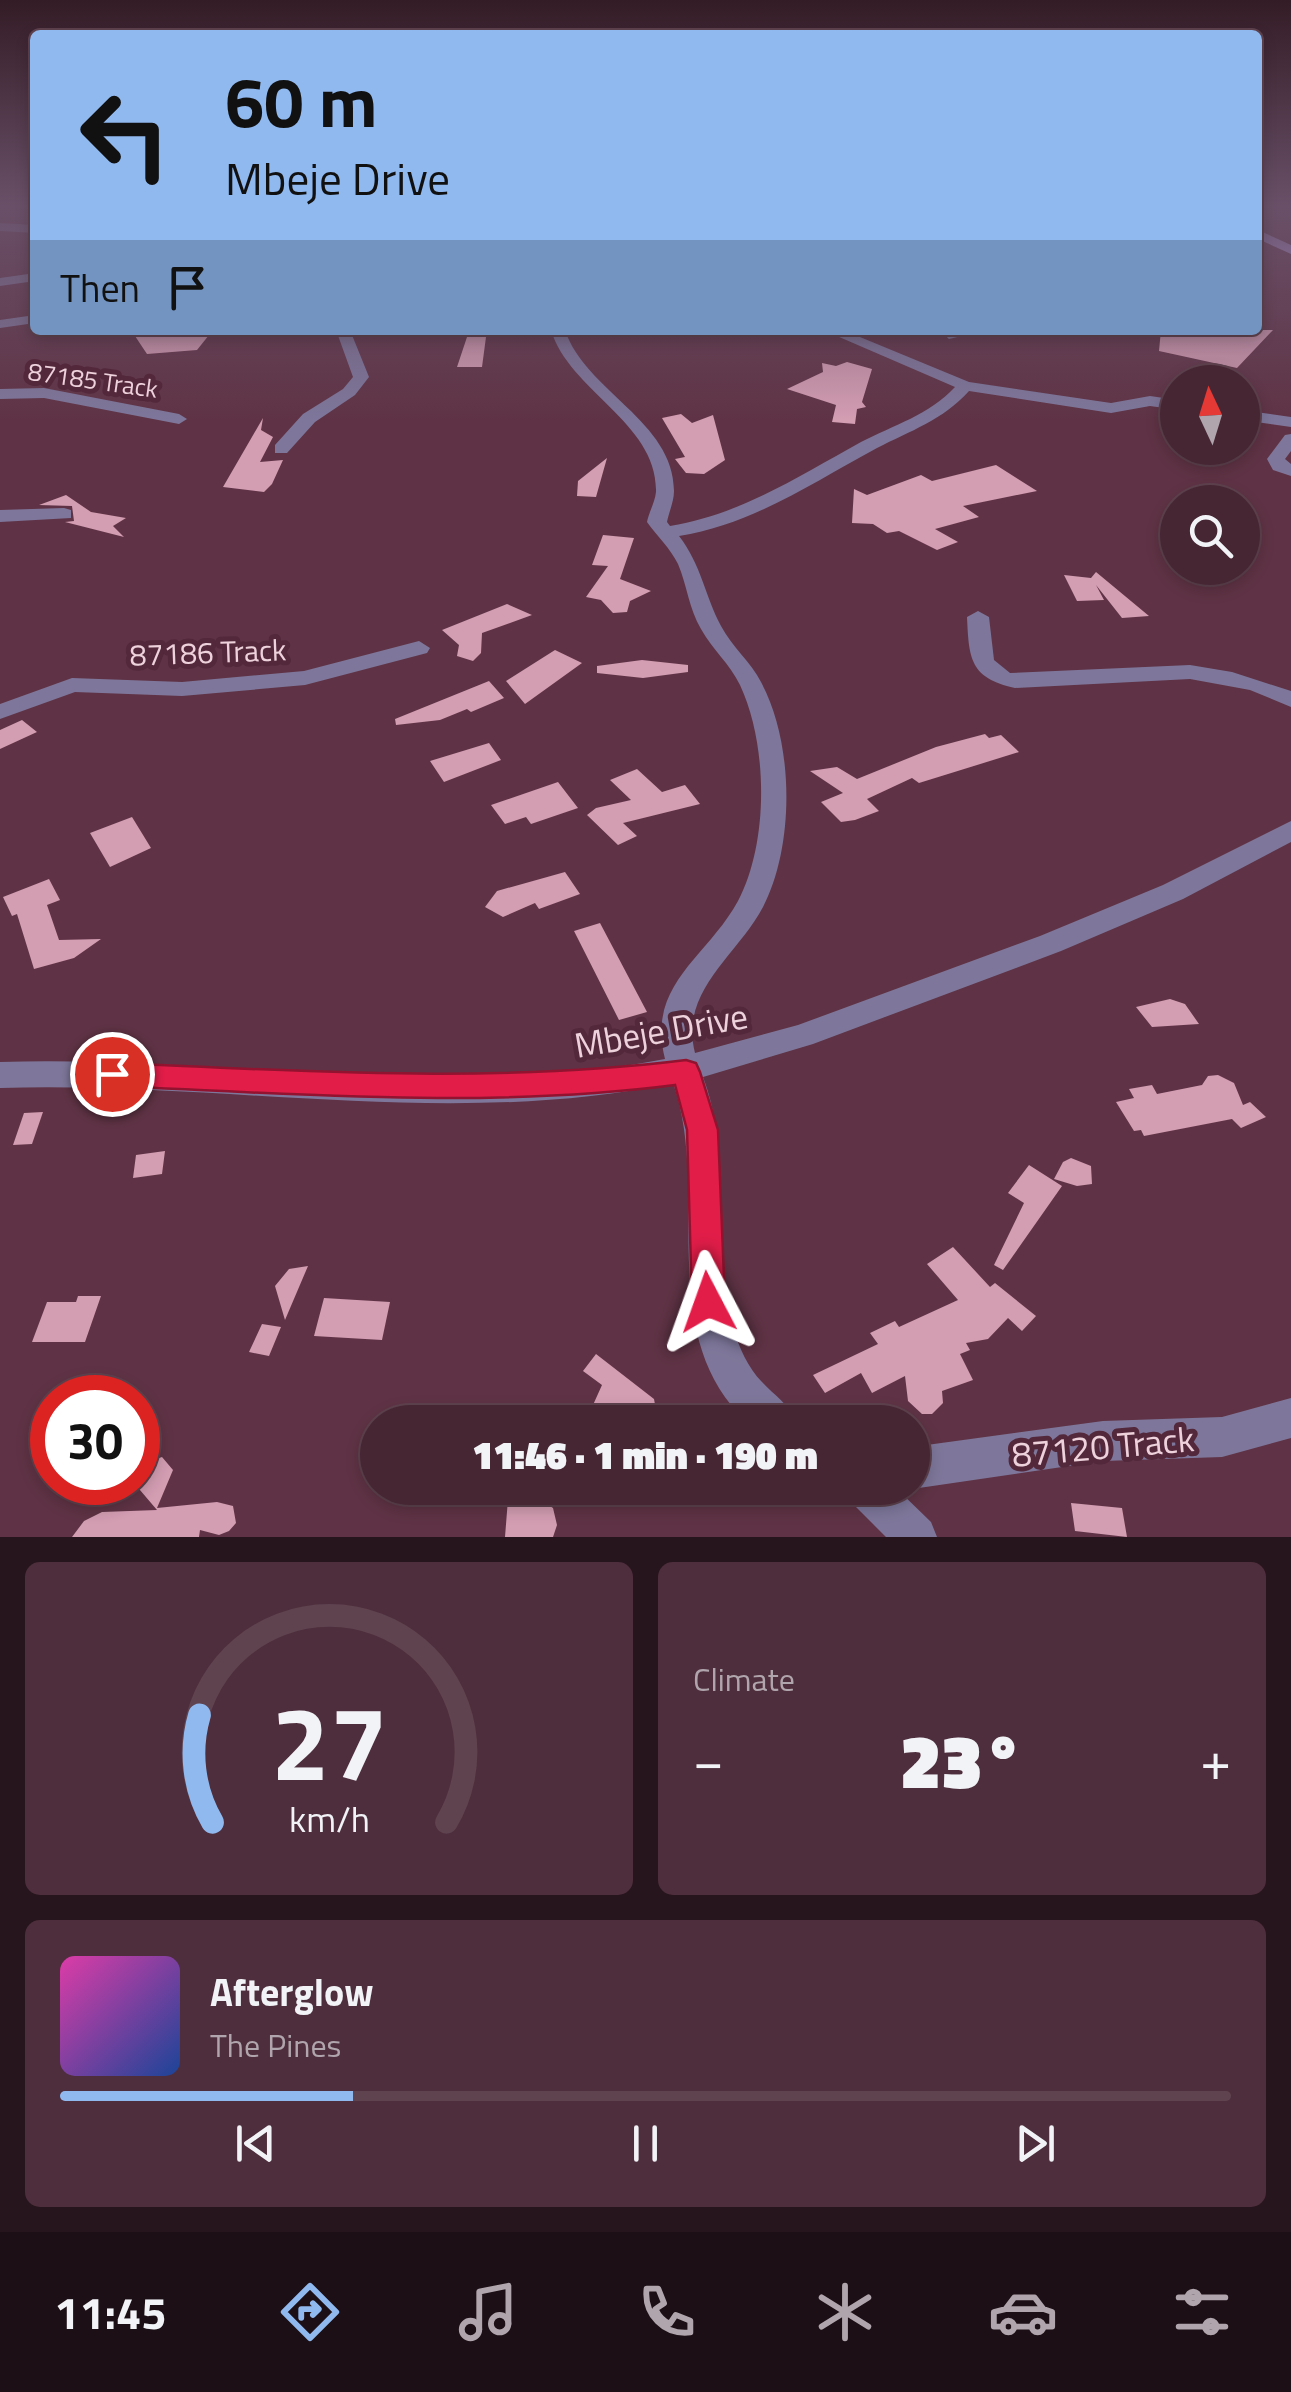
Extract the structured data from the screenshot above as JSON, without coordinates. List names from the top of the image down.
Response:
{
  "streets": {
    "street": [
      "87185 Track",
      "87186 Track",
      "Mbeje Drive",
      "87120 Track"
    ]
  },
  "north": "top",
  "page": {
    "turn": ["60 m", "Mbeje Drive"],
    "then": "Then",
    "limit": "30",
    "trip": "11:46 · 1 min · 190 m",
    "tile": "Climate",
    "heat": ["−", "23°", "+"],
    "song": ["Afterglow", "The Pines"],
    "tabs": "11:45",
    "gauge": ["27", "km/h"]
  }
}
